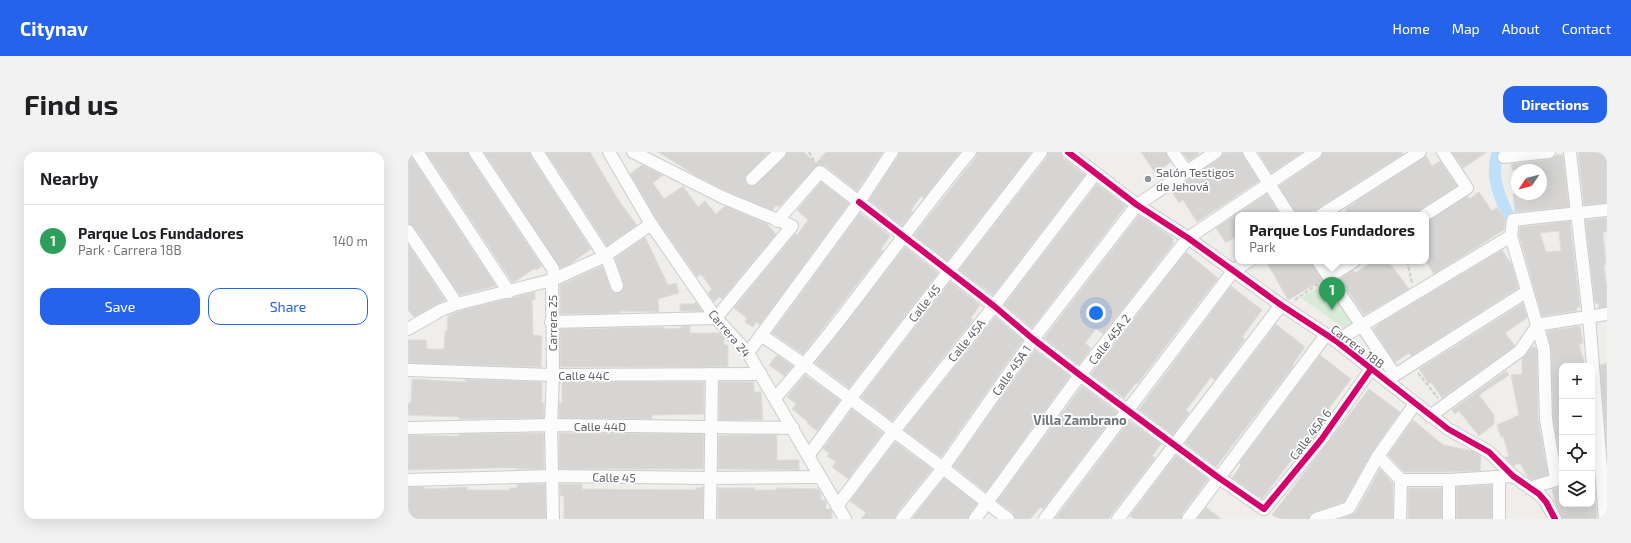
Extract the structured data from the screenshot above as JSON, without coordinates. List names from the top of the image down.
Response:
{
  "streets": {
    "street": [
      "Calle 45",
      "Carrera 25",
      "Carrera 24",
      "Calle 45A 2",
      "Calle 45A",
      "Carrera 18B",
      "Calle 45A 1",
      "Calle 44C",
      "Calle 44D",
      "Calle 45A 6"
    ]
  },
  "crossings": [
    ["Calle 45", "Carrera 25"],
    ["Calle 45", "Carrera 24"],
    ["Carrera 25", "Calle 44C"],
    ["Carrera 25", "Calle 44D"],
    ["Carrera 24", "Calle 45A"],
    ["Carrera 24", "Calle 44C"],
    ["Carrera 24", "Calle 44D"],
    ["Calle 45A 2", "Carrera 18B"],
    ["Calle 45A", "Carrera 18B"],
    ["Carrera 18B", "Calle 45A 1"],
    ["Carrera 18B", "Calle 45A 6"]
  ],
  "districts": ["Villa Zambrano"],
  "places": ["Salón Testigos de Jehová"],
  "north": "bottom left",
  "page": {
    "header": "Citynav",
    "nav": [
      "Home",
      "Map",
      "About",
      "Contact"
    ],
    "buttons": [
      "Directions",
      ["Save", "Share"]
    ],
    "title": "Find us",
    "heading": "Nearby",
    "list": [
      {
        "mark": "1",
        "name": "Parque Los Fundadores",
        "note": "Park · Carrera 18B",
        "value": "140 m"
      }
    ],
    "popup": ["Parque Los Fundadores", "Park"],
    "pins": "1",
    "map_buttons": ["+", "−"]
  }
}
